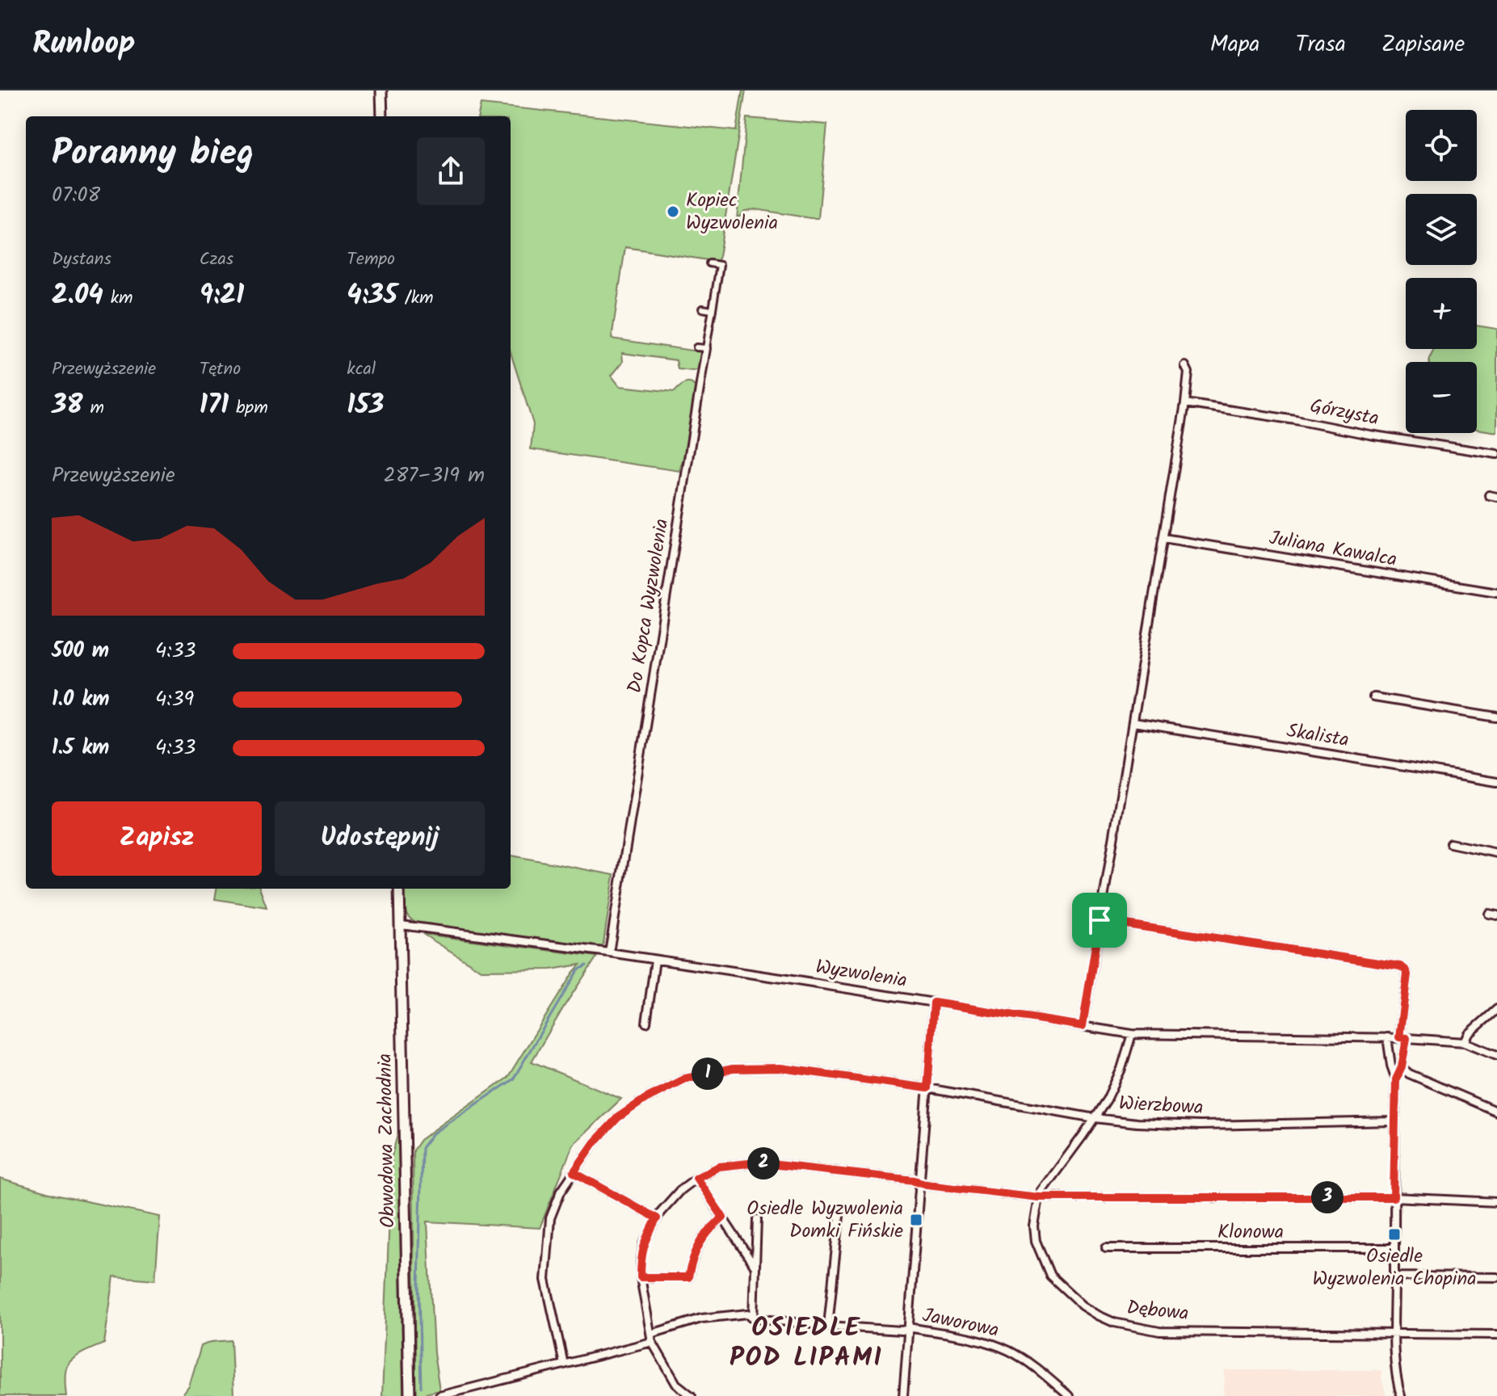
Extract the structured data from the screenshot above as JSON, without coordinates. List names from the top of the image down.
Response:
{
  "streets": {
    "main road": ["Obwodowa Zachodnia"],
    "street": [
      "Górzysta",
      "Juliana Kawalca",
      "Do Kopca Wyzwolenia",
      "Skalista",
      "Wyzwolenia",
      "Wierzbowa",
      "Klonowa",
      "Dębowa",
      "Jaworowa"
    ]
  },
  "crossings": [
    ["Do Kopca Wyzwolenia", "Wyzwolenia"],
    ["Wyzwolenia", "Obwodowa Zachodnia"],
    ["Wyzwolenia", "Dębowa"],
    ["Wierzbowa", "Dębowa"],
    ["Wierzbowa", "Jaworowa"]
  ],
  "districts": ["OSIEDLE POD LIPAMI"],
  "places": {
    "other": ["Kopiec Wyzwolenia"],
    "transit": ["Osiedle Wyzwolenia Domki Fińskie", "Osiedle Wyzwolenia Chopina"]
  },
  "page": {
    "header": "Runloop",
    "nav": ["Mapa", "Trasa", "Zapisane"],
    "map_buttons": ["+", "−"],
    "heading": ["Poranny bieg", "07:08"],
    "stats": [
      ["Dystans", "2.04 km"],
      ["Czas", "9:21"],
      ["Tempo", "4:35 /km"],
      ["Przewyższenie", "38 m"],
      ["Tętno", "171 bpm"],
      ["kcal", "153"]
    ],
    "chart": ["Przewyższenie", "287–319 m"],
    "list": [
      {
        "name": "500 m",
        "note": "4:33"
      },
      {
        "name": "1.0 km",
        "note": "4:39"
      },
      {
        "name": "1.5 km",
        "note": "4:33"
      }
    ],
    "buttons": ["Zapisz", "Udostępnij"],
    "pins": ["1", "2", "3"]
  }
}
